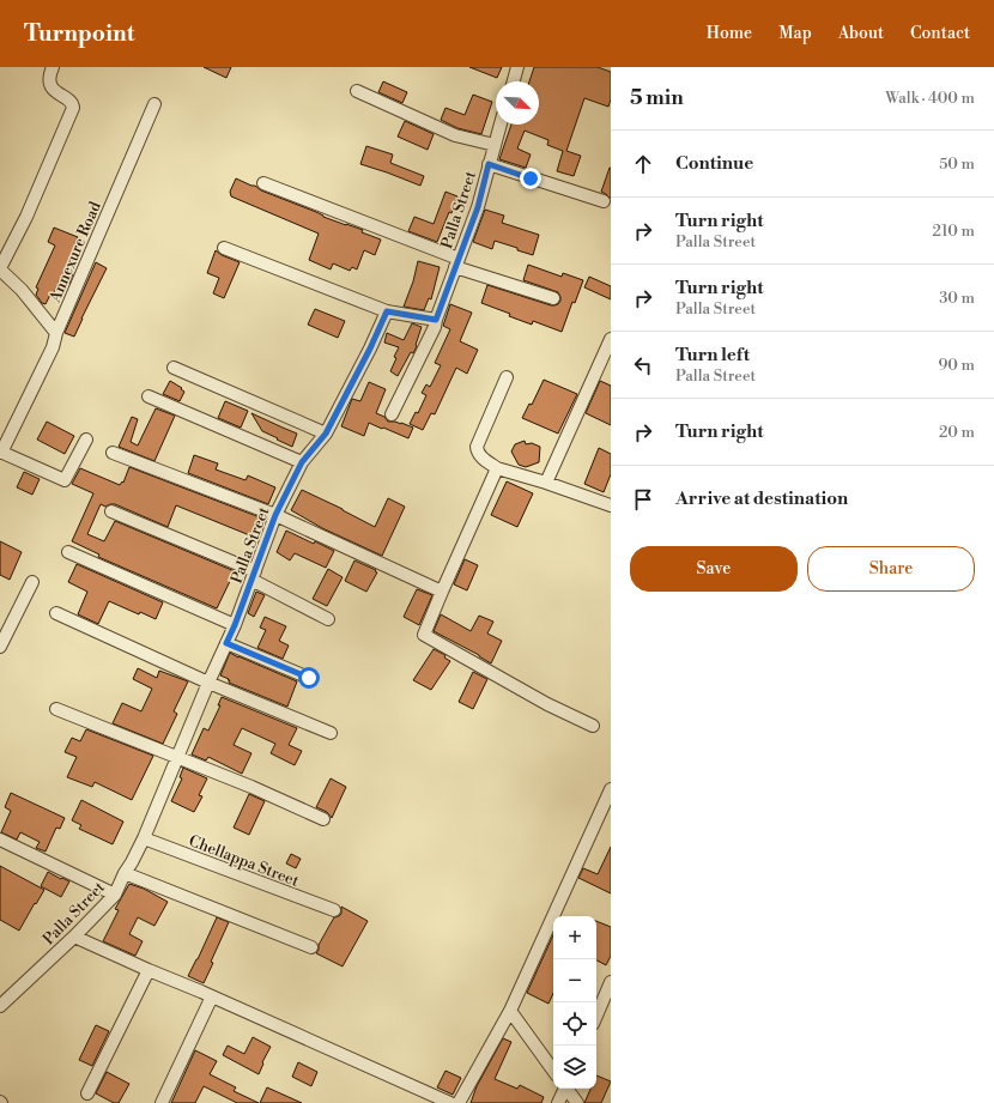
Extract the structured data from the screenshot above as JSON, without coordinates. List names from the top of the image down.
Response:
{
  "streets": {
    "street": ["Palla Street", "Annexure Road", "Chellappa Street"]
  },
  "crossings": [
    ["Palla Street", "Chellappa Street"]
  ],
  "north": "bottom right",
  "page": {
    "header": "Turnpoint",
    "nav": [
      "Home",
      "Map",
      "About",
      "Contact"
    ],
    "heading": ["5 min", "Walk · 400 m"],
    "list": [
      ["Continue", "50 m"],
      ["Turn right", "Palla Street", "210 m"],
      ["Turn right", "Palla Street", "30 m"],
      ["Turn left", "Palla Street", "90 m"],
      ["Turn right", "20 m"],
      "Arrive at destination"
    ],
    "buttons": ["Save", "Share"],
    "map_buttons": ["+", "−"]
  }
}
